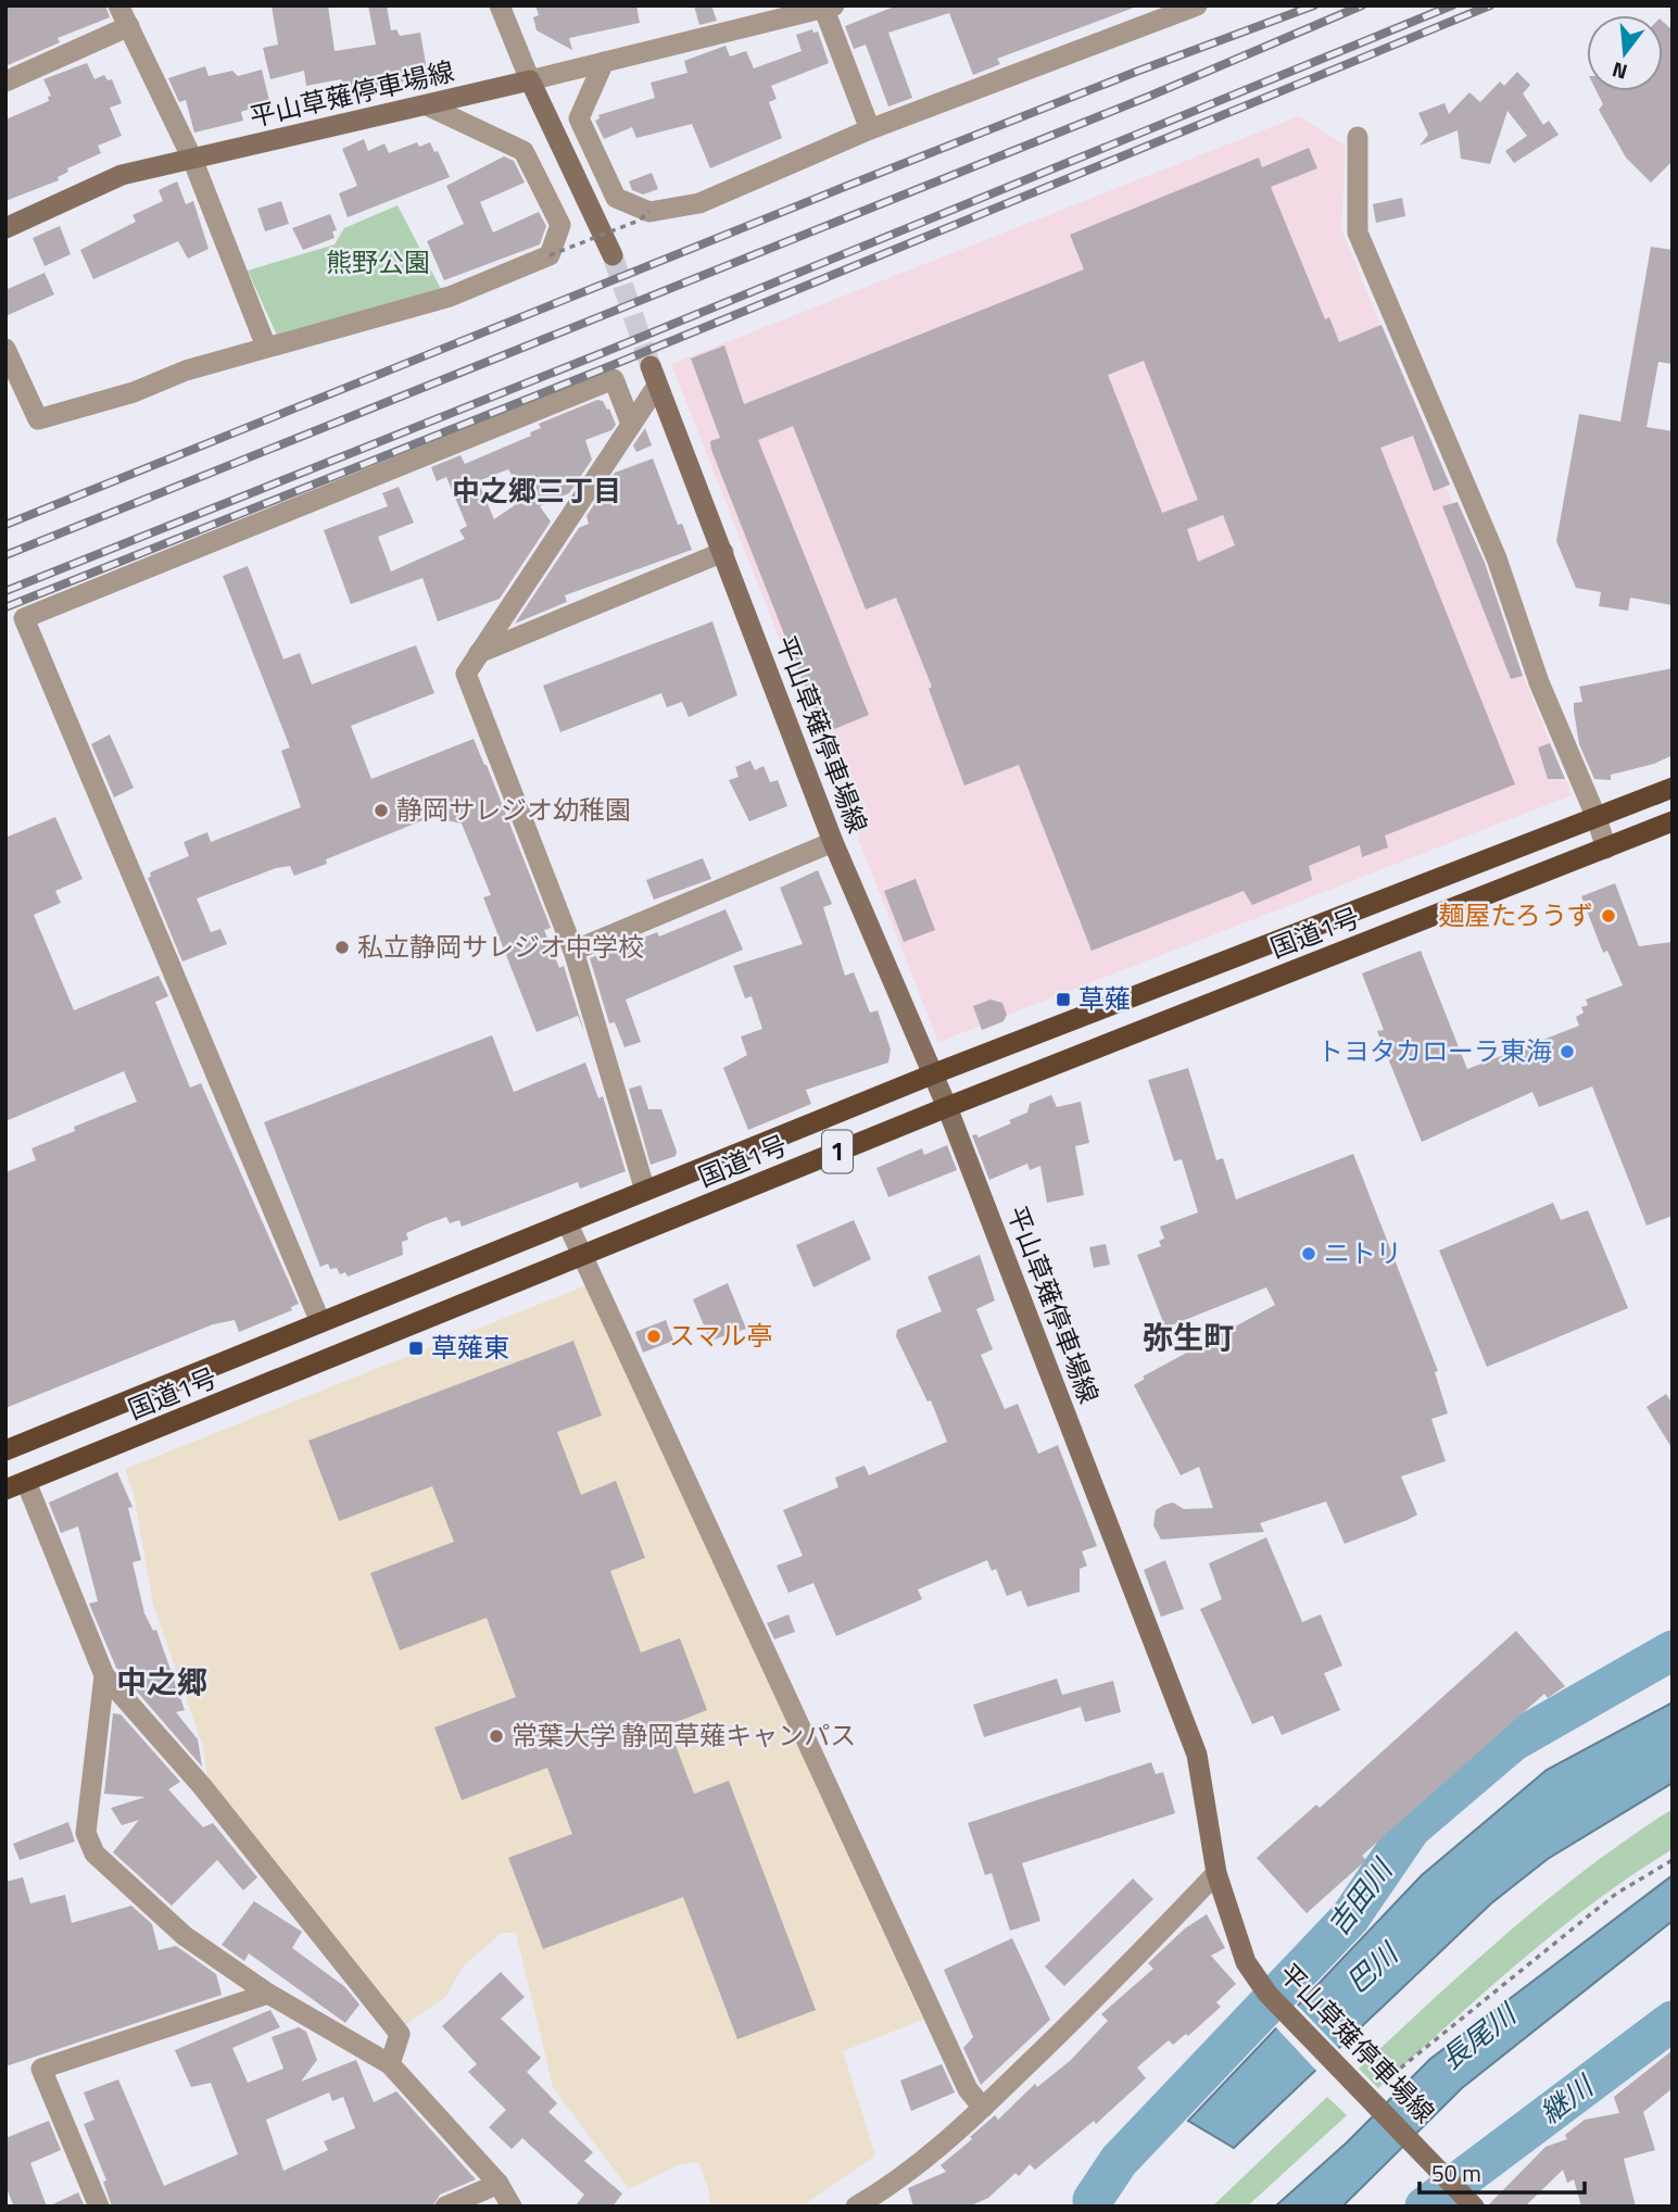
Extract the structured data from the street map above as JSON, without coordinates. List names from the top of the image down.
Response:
{
  "streets": {
    "highway": ["国道1号", "1"],
    "main road": ["平山草薙停車場線"]
  },
  "crossings": [
    ["平山草薙停車場線", "国道1号"]
  ],
  "districts": ["中之郷三丁目", "弥生町", "中之郷"],
  "water": [
    "吉田川",
    "巴川",
    "長尾川",
    "継川"
  ],
  "parks": ["熊野公園"],
  "places": {
    "other": [
      "静岡サレジオ幼稚園",
      "麺屋たろうず",
      "私立静岡サレジオ中学校",
      "トヨタカローラ東海",
      "ニトリ",
      "スマル亭",
      "常葉大学 静岡草薙キャンパス"
    ],
    "transit": ["草薙", "草薙東"]
  },
  "scale_bar": "50 m",
  "north": "bottom"
}
